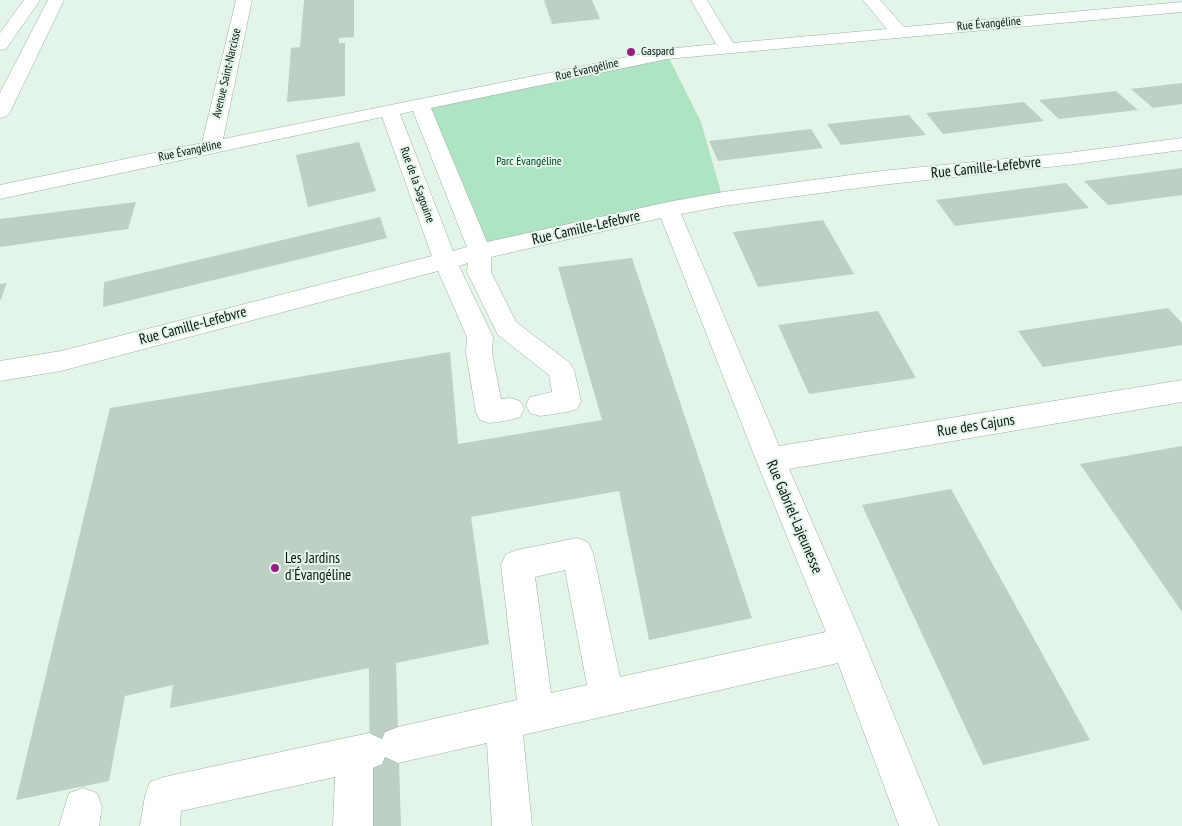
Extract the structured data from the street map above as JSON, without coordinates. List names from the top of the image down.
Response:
{
  "streets": {
    "street": [
      "Rue Évangéline",
      "Avenue Saint-Narcisse",
      "Rue Camille-Lefebvre",
      "Rue de la Sagouine",
      "Rue des Cajuns",
      "Rue Gabriel-Lajeunesse"
    ]
  },
  "crossings": [
    ["Rue Évangéline", "Avenue Saint-Narcisse"],
    ["Rue Évangéline", "Rue de la Sagouine"],
    ["Rue Camille-Lefebvre", "Rue de la Sagouine"],
    ["Rue Camille-Lefebvre", "Rue Gabriel-Lajeunesse"],
    ["Rue des Cajuns", "Rue Gabriel-Lajeunesse"]
  ],
  "parks": ["Parc Évangéline"],
  "places": ["Gaspard", "Les Jardins d'Évangéline"]
}
